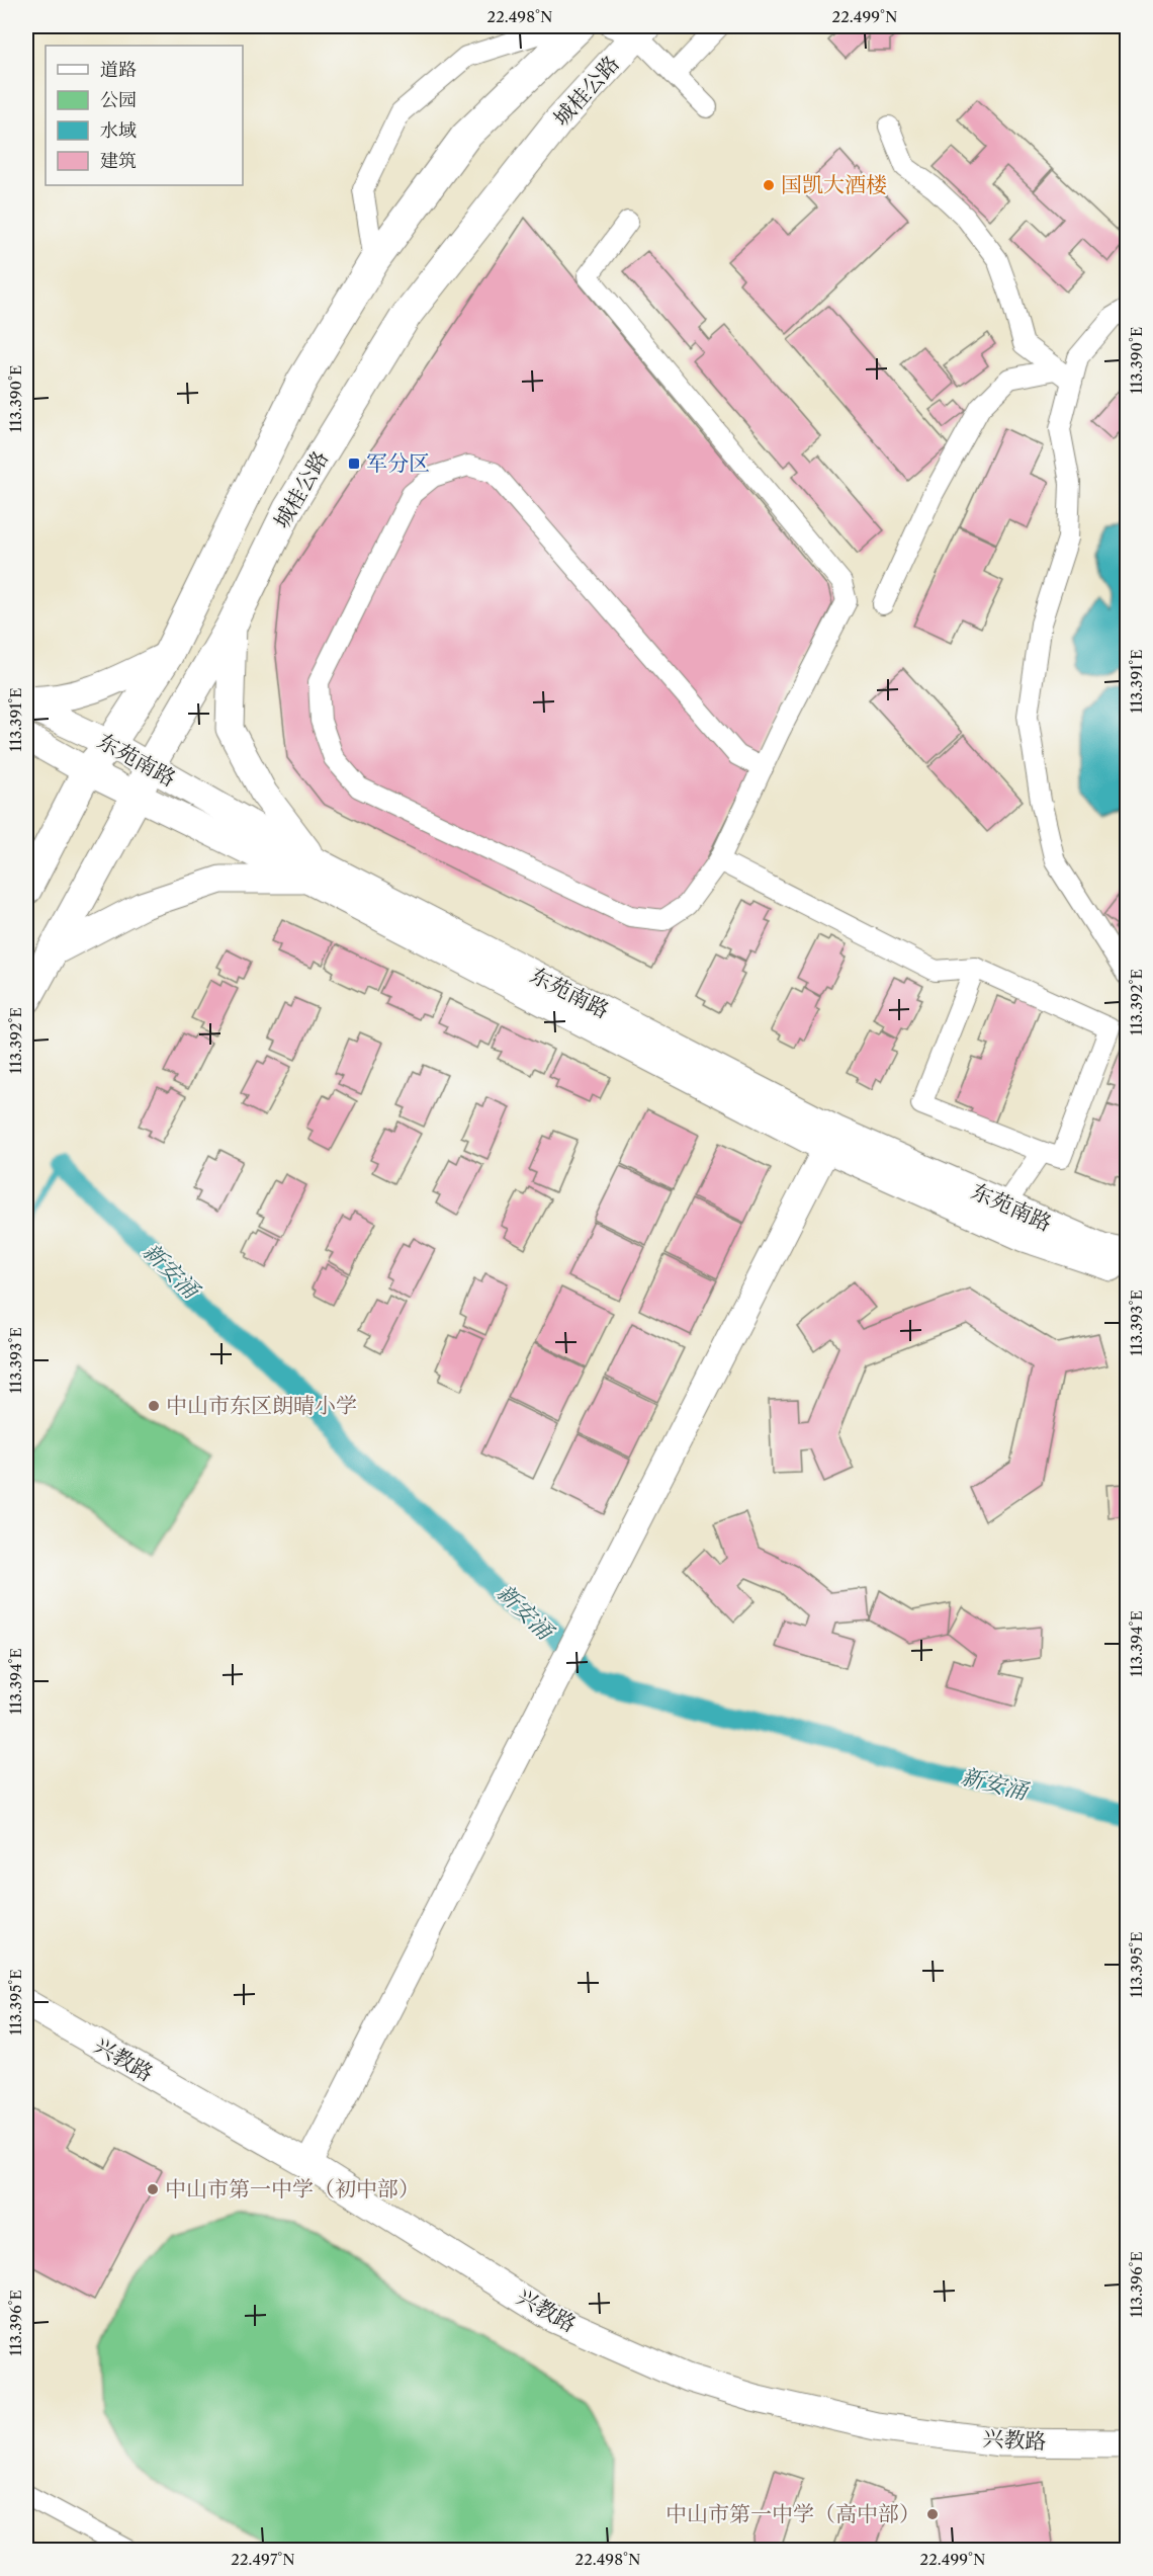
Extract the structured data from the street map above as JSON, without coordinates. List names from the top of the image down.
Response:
{
  "streets": {
    "main road": ["城桂公路"],
    "street": ["东苑南路", "兴教路"]
  },
  "crossings": [
    ["城桂公路", "东苑南路"]
  ],
  "water": ["新安涌"],
  "places": {
    "other": [
      "国凯大酒楼",
      "中山市东区朗晴小学",
      "中山市第一中学（初中部）",
      "中山市第一中学（高中部）"
    ],
    "transit": ["军分区"]
  },
  "legend": [
    "道路",
    "公园",
    "水域",
    "建筑"
  ],
  "coordinates": [
    "22.498°N",
    "22.499°N",
    "113.390°E",
    "113.391°E",
    "113.392°E",
    "113.393°E",
    "113.394°E",
    "113.395°E",
    "113.396°E",
    "22.497°N"
  ]
}
